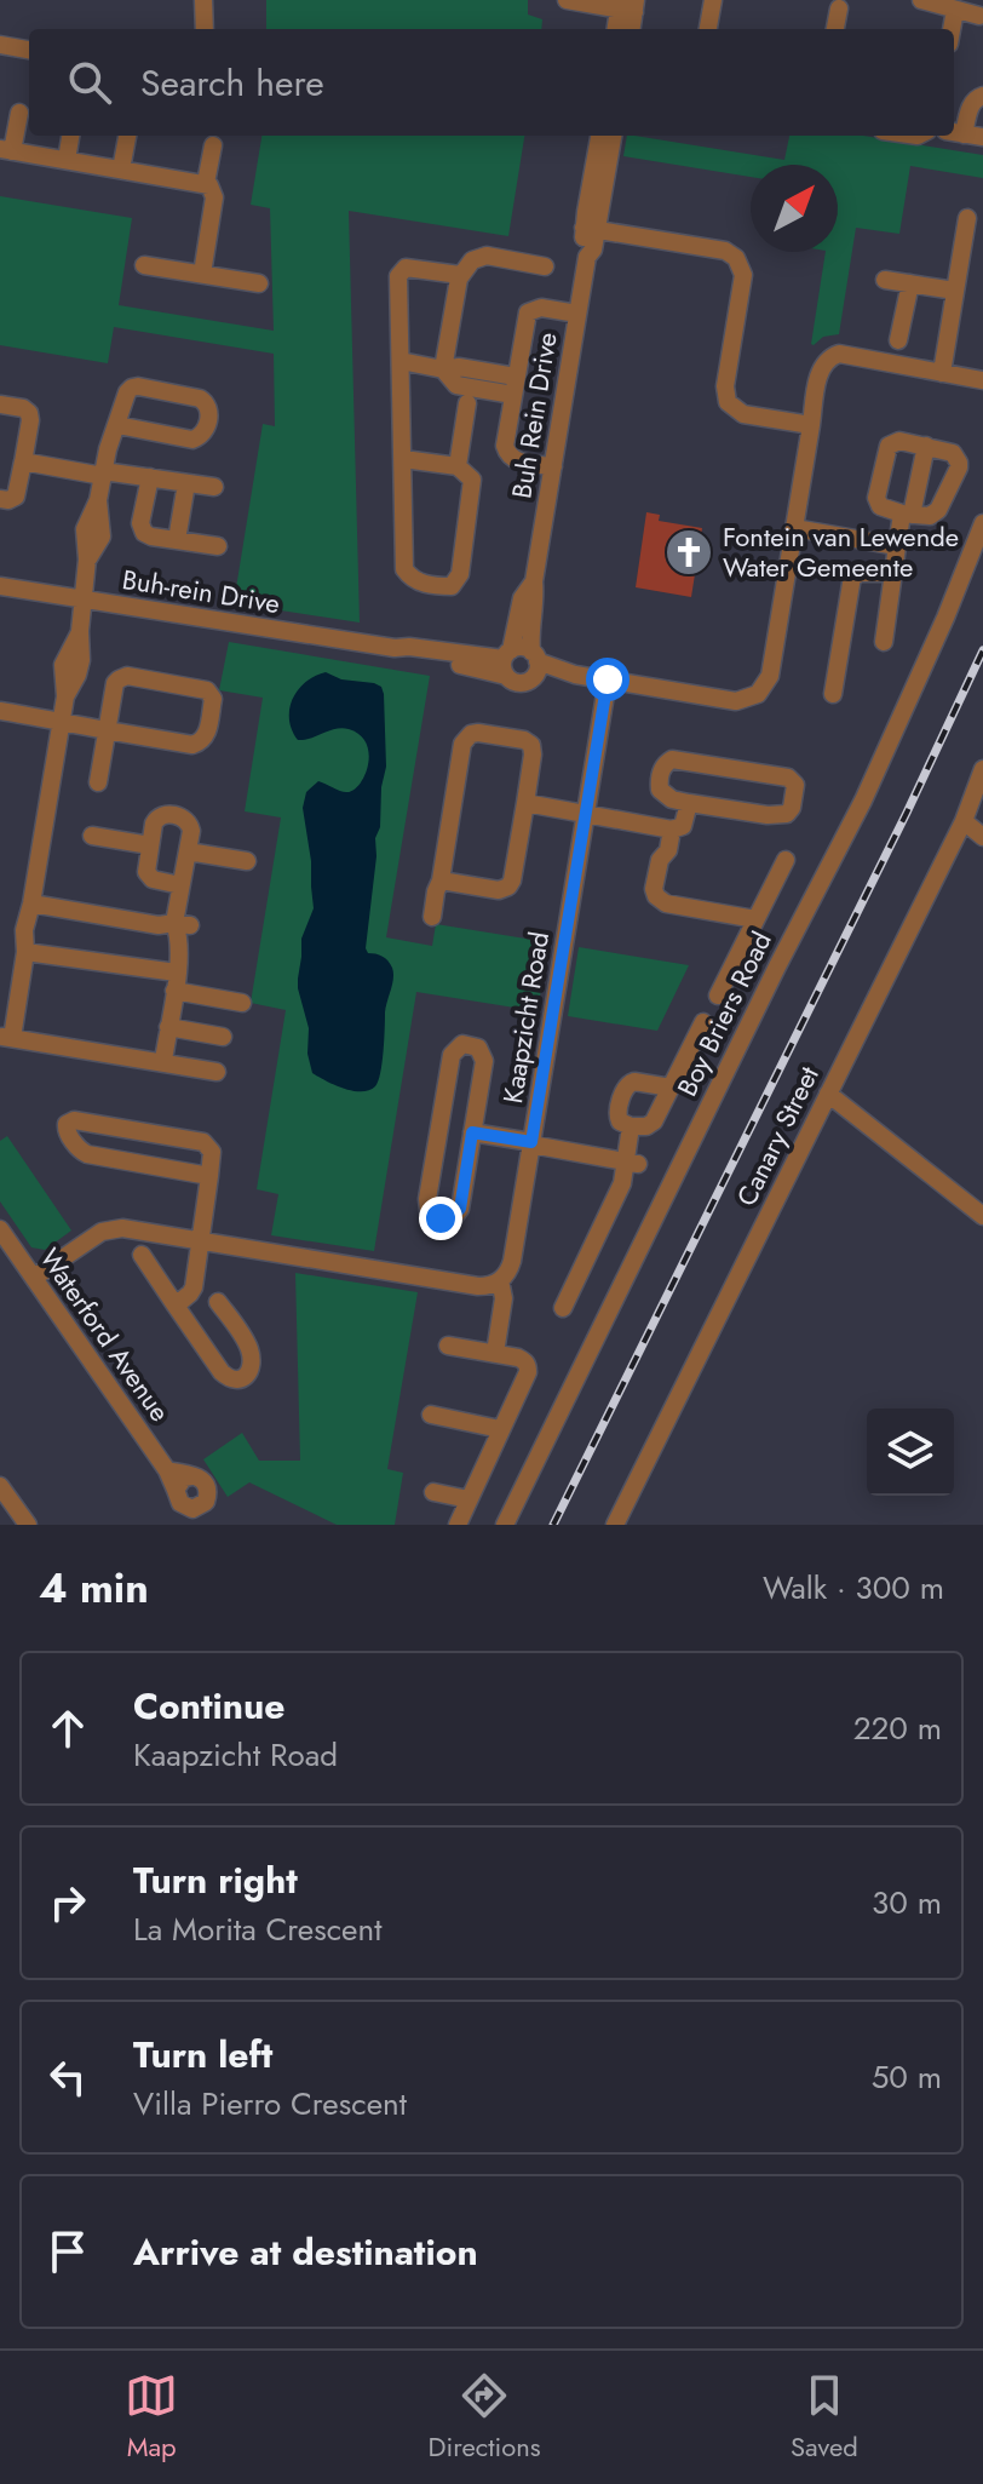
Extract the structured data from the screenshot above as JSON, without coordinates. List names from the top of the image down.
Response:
{
  "streets": {
    "street": [
      "Buh Rein Drive",
      "Buh-rein Drive",
      "Boy Briers Road",
      "Kaapzicht Road",
      "Canary Street",
      "Waterford Avenue"
    ]
  },
  "crossings": [
    ["Buh Rein Drive", "Buh-rein Drive"]
  ],
  "places": {
    "church": ["Fontein van Lewende Water Gemeente"]
  },
  "north": "top right",
  "page": {
    "search": "Search here",
    "heading": ["4 min", "Walk · 300 m"],
    "list": [
      ["Continue", "Kaapzicht Road", "220 m"],
      ["Turn right", "La Morita Crescent", "30 m"],
      ["Turn left", "Villa Pierro Crescent", "50 m"],
      "Arrive at destination"
    ],
    "nav": ["Map", "Directions", "Saved"]
  }
}
